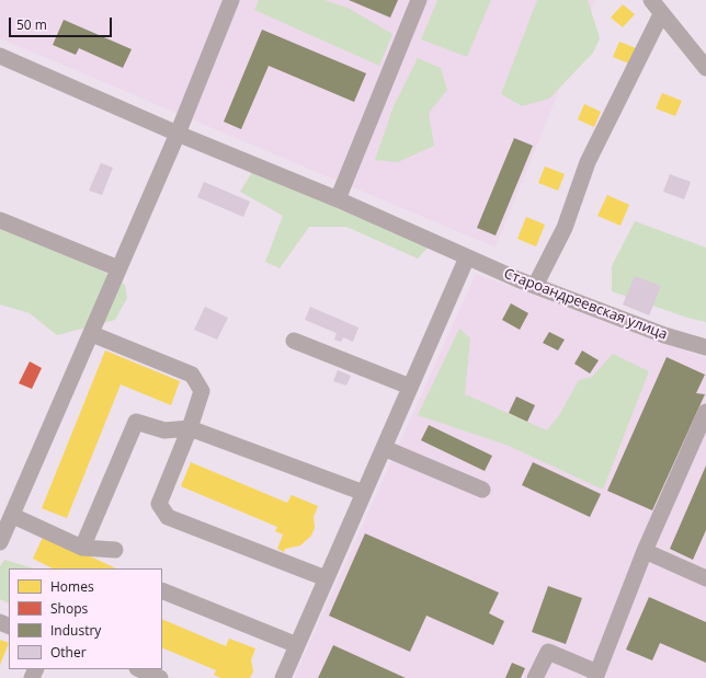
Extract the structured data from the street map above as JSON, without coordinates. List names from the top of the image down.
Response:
{
  "streets": {
    "street": ["Староандреевская улица"]
  },
  "legend": [
    "Homes",
    "Shops",
    "Industry",
    "Other"
  ],
  "scale_bar": "50 m"
}
